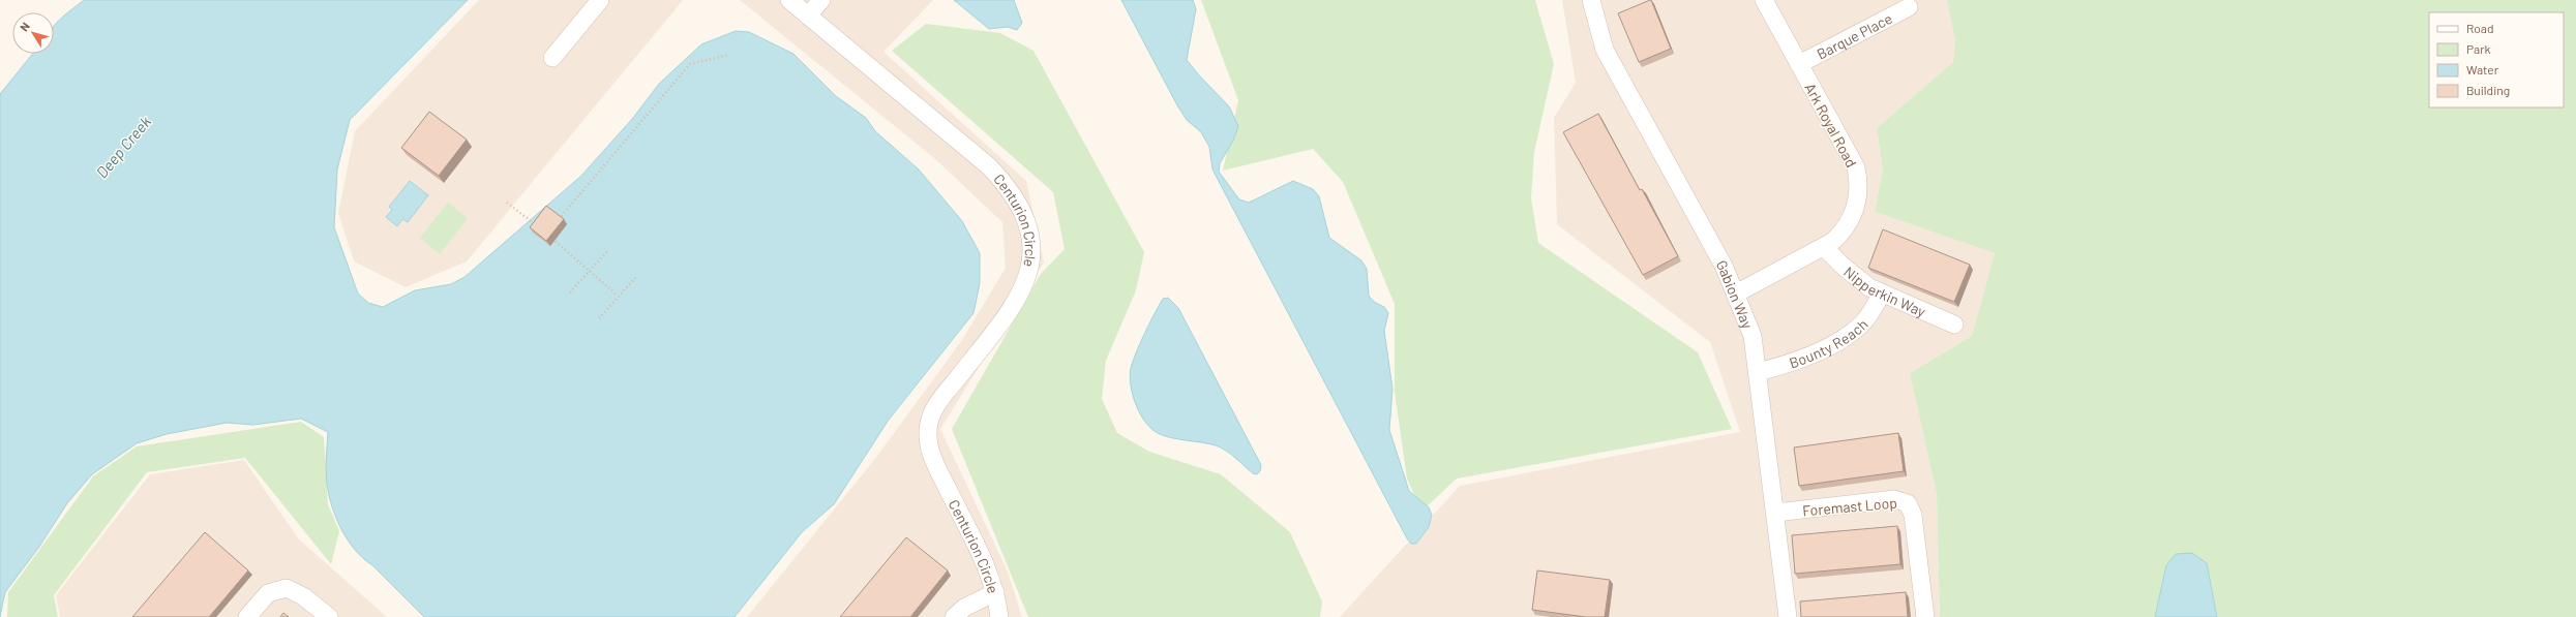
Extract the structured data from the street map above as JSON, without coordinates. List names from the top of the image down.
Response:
{
  "streets": {
    "street": [
      "Barque Place",
      "Ark Royal Road",
      "Centurion Circle",
      "Nipperkin Way",
      "Gabion Way",
      "Bounty Reach",
      "Foremast Loop"
    ]
  },
  "crossings": [
    ["Barque Place", "Ark Royal Road"],
    ["Ark Royal Road", "Nipperkin Way"],
    ["Ark Royal Road", "Gabion Way"],
    ["Nipperkin Way", "Bounty Reach"],
    ["Gabion Way", "Bounty Reach"],
    ["Gabion Way", "Foremast Loop"]
  ],
  "water": ["Deep Creek"],
  "legend": [
    "Road",
    "Park",
    "Water",
    "Building"
  ],
  "north": "top left"
}
